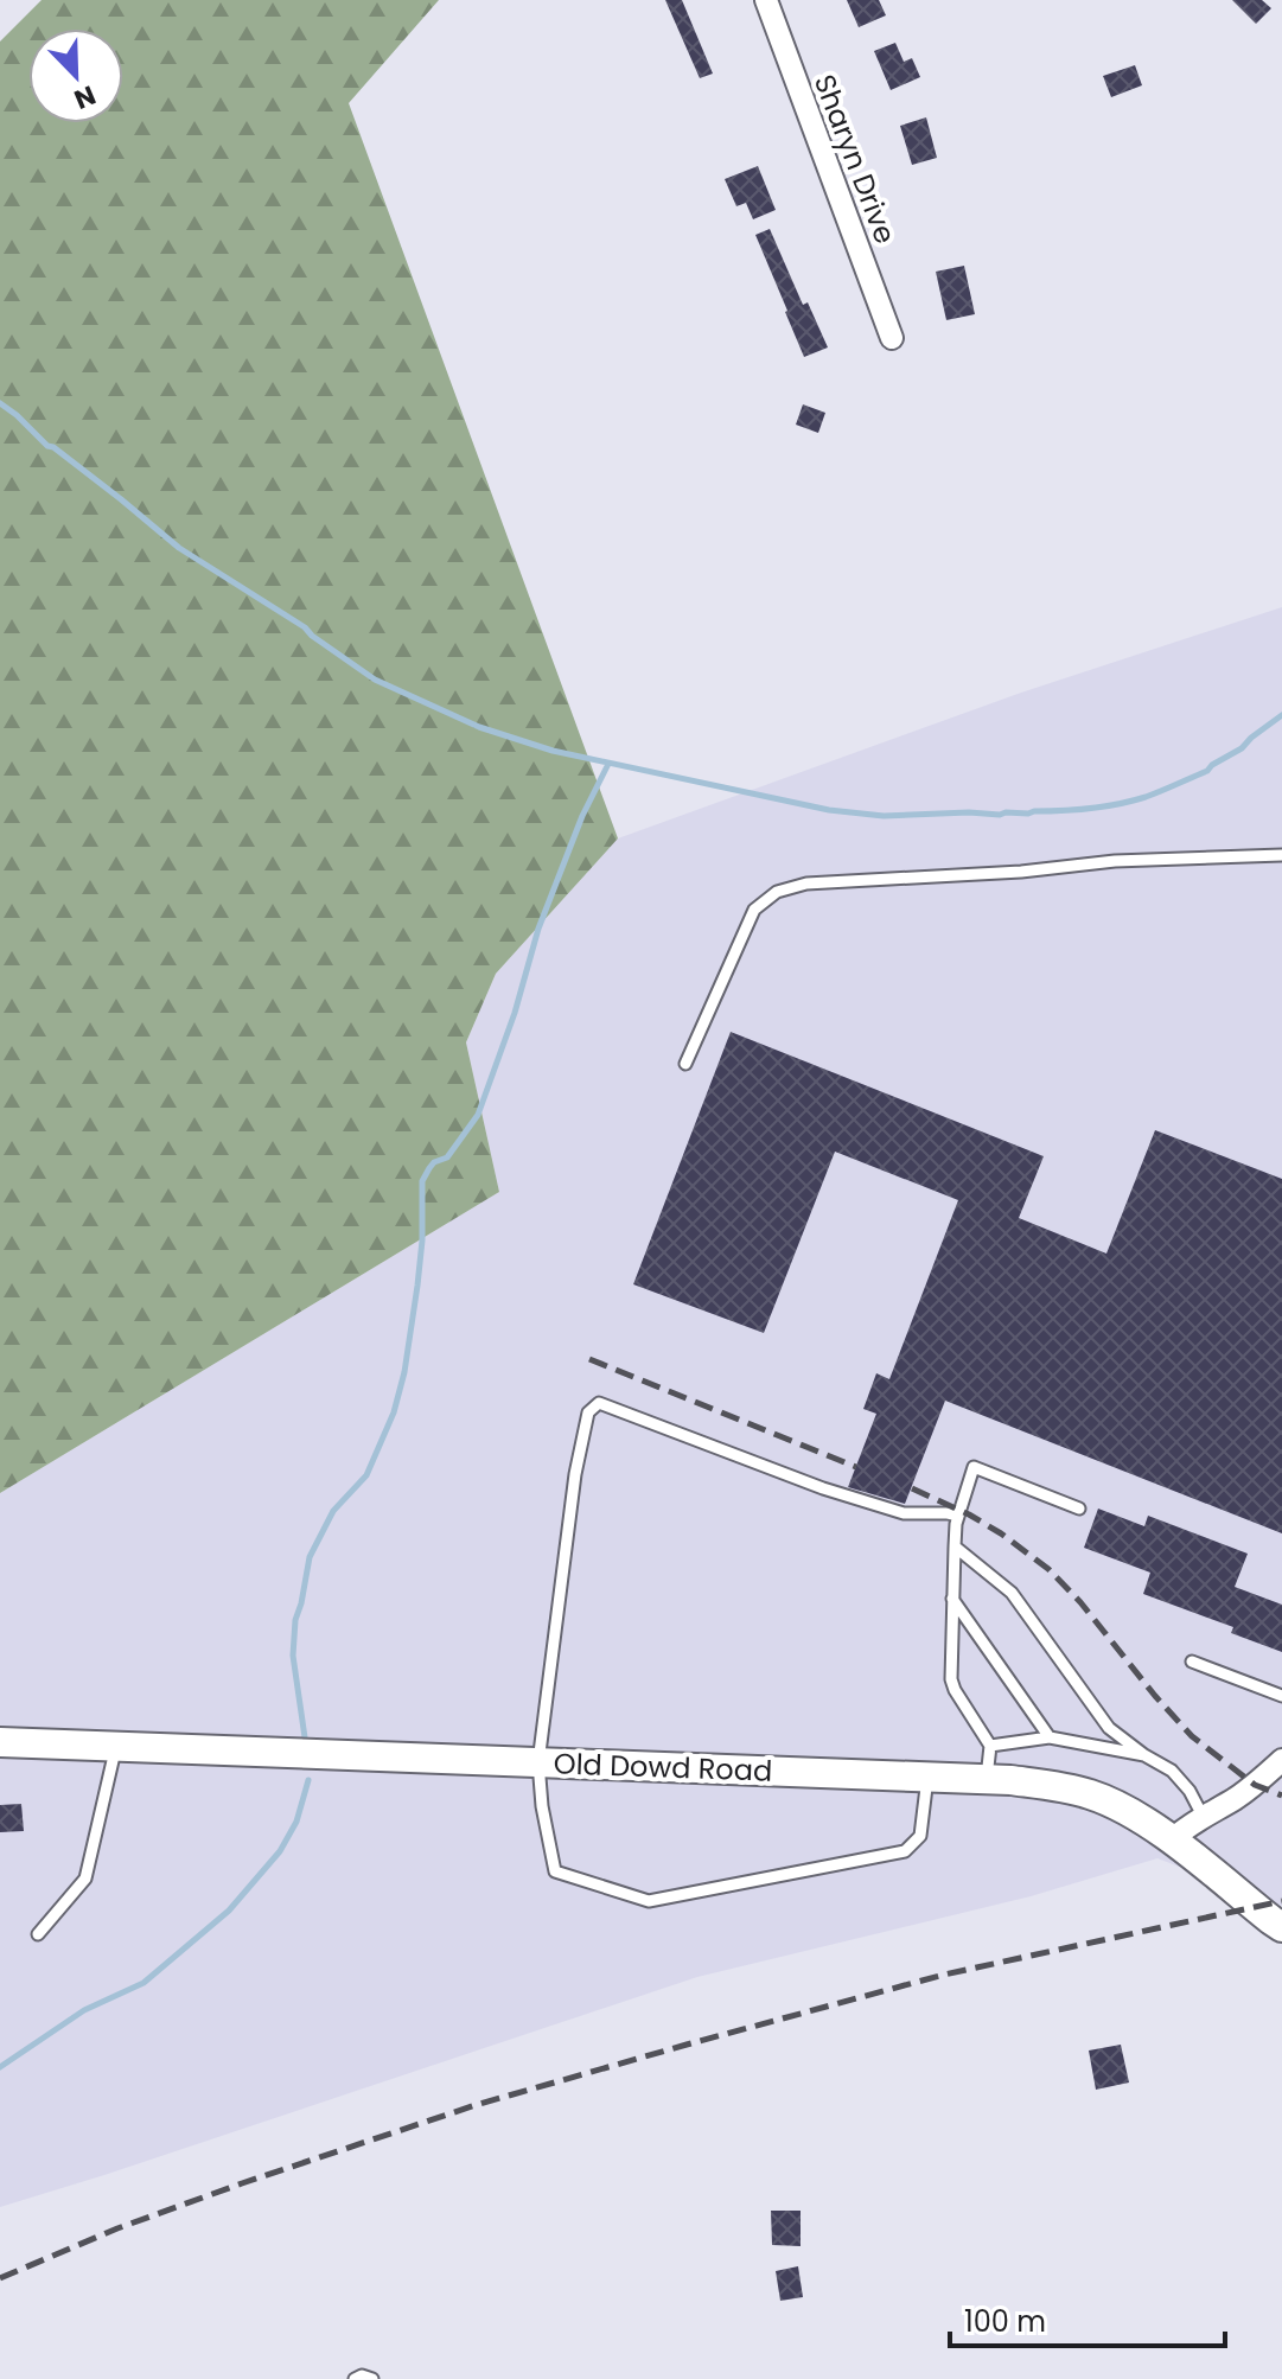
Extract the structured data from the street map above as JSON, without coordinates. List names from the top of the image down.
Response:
{
  "streets": {
    "street": ["Sharyn Drive", "Old Dowd Road"]
  },
  "scale_bar": "100 m",
  "north": "bottom right"
}
